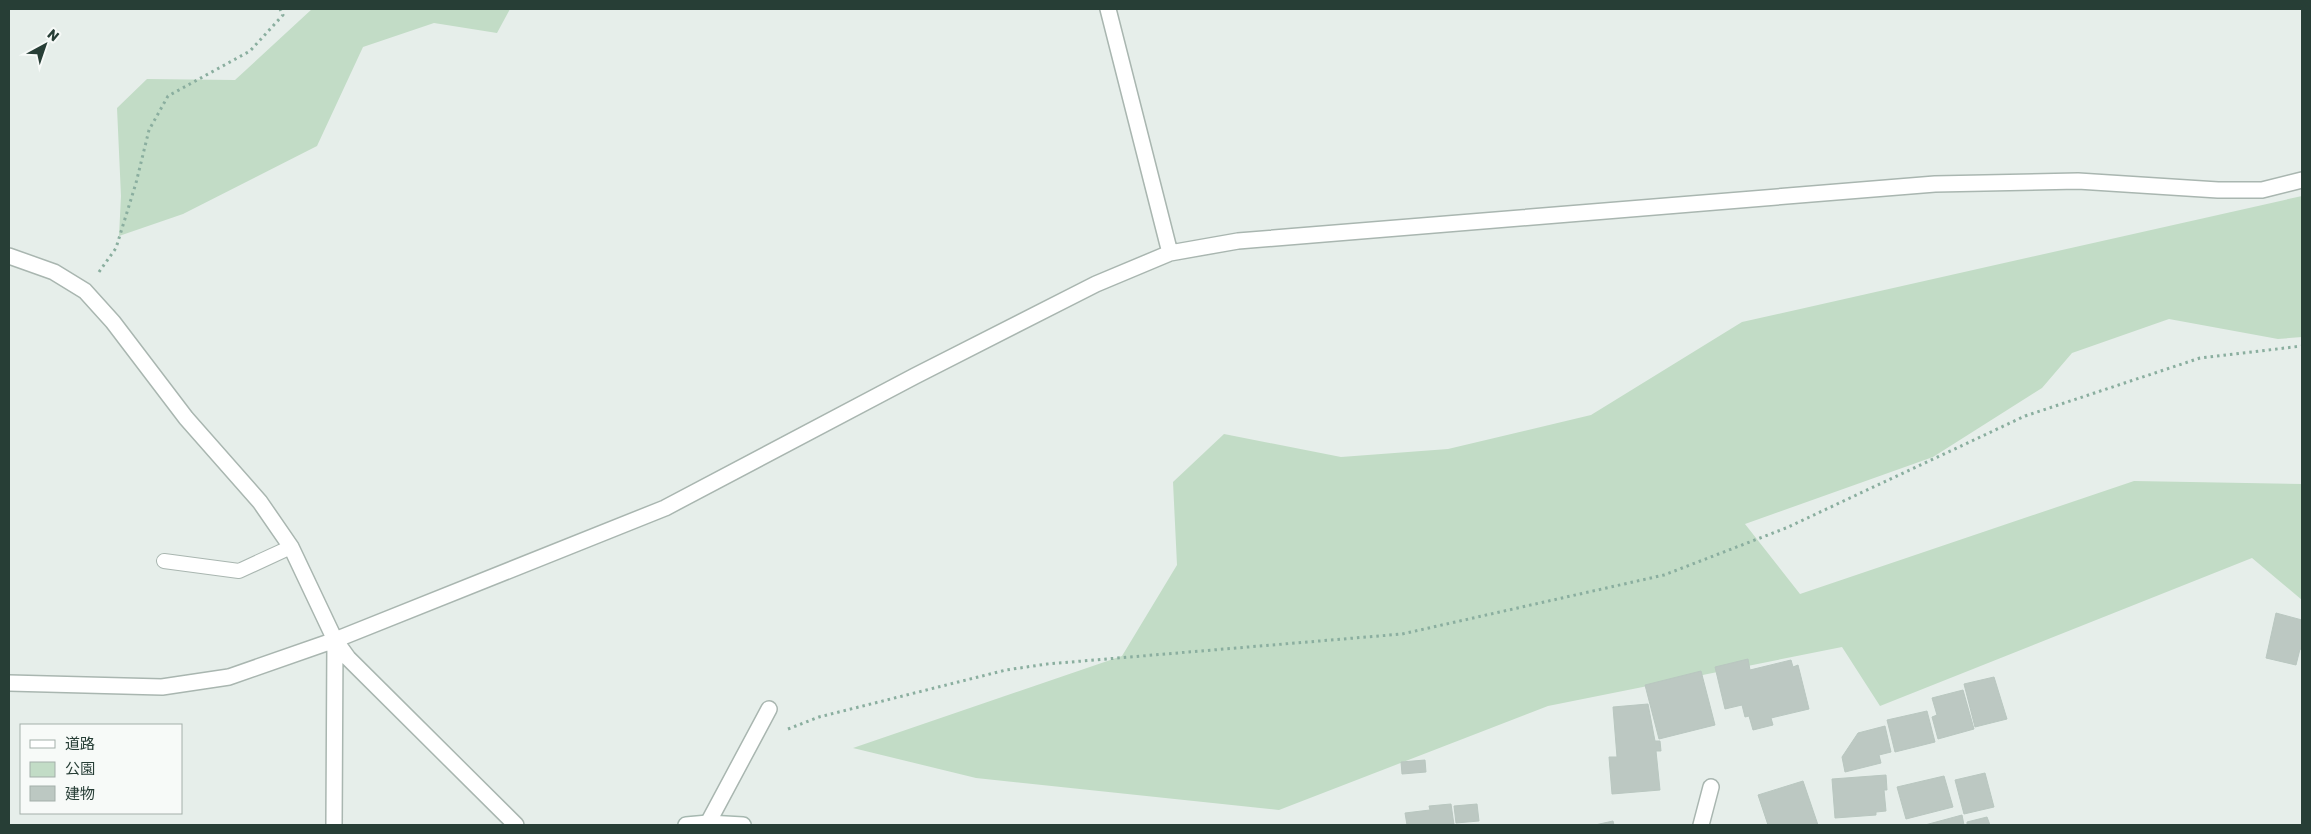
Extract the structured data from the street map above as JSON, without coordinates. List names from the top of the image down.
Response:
{
  "legend": ["道路", "公園", "建物"],
  "north": "top right"
}
